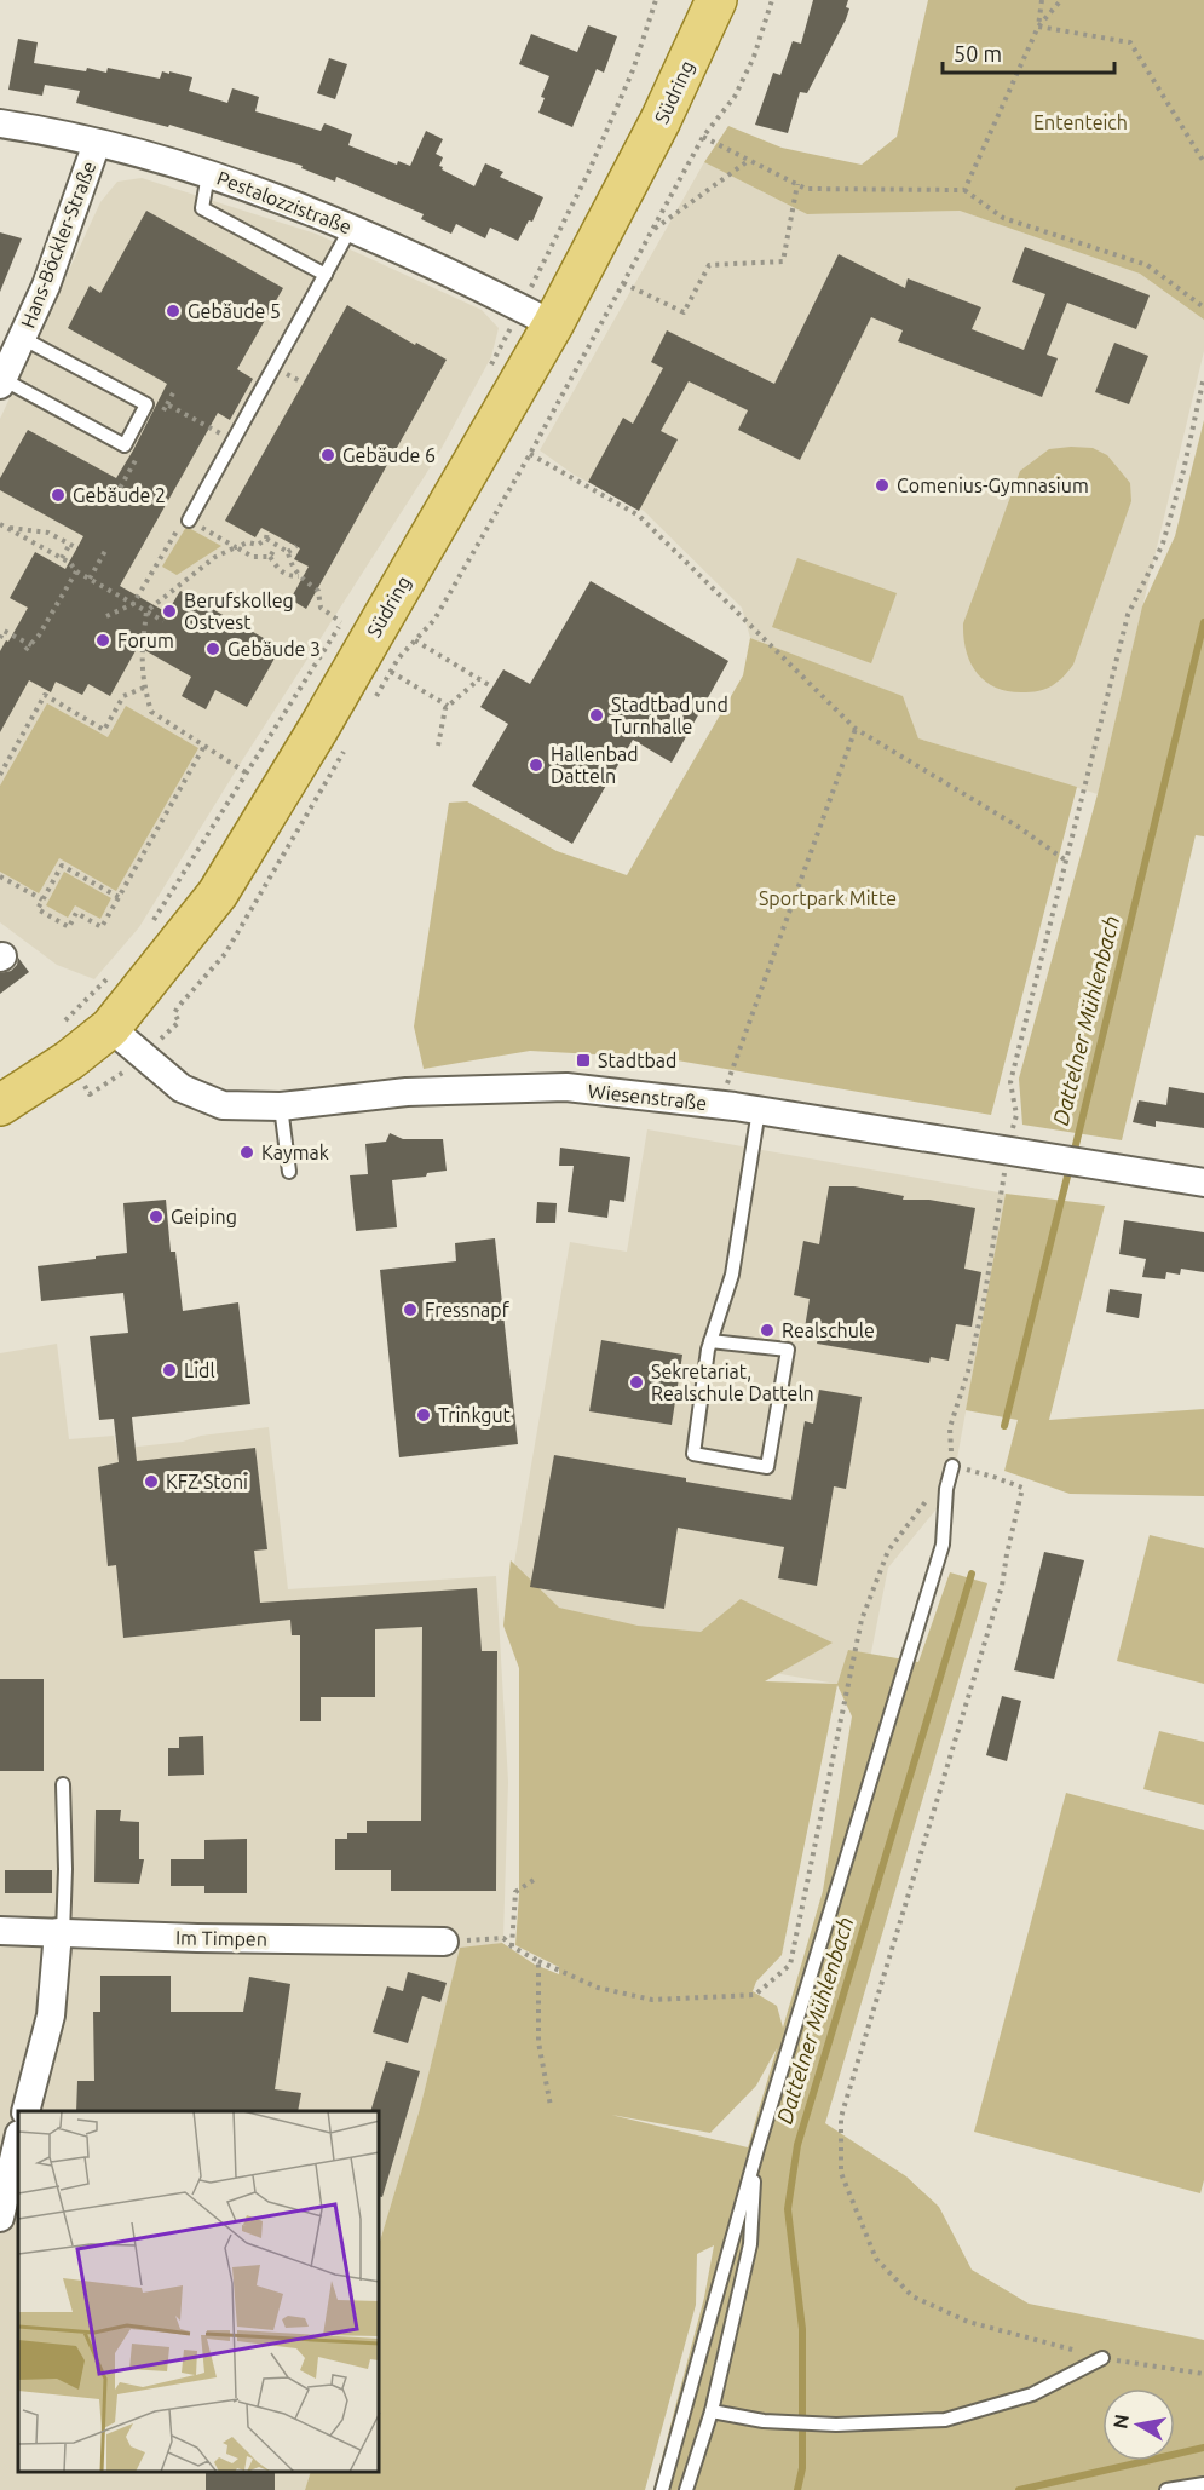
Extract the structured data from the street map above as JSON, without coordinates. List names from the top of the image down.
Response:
{
  "streets": {
    "main road": ["Südring"],
    "street": [
      "Pestalozzistraße",
      "Hans-Böckler-Straße",
      "Wiesenstraße",
      "Im Timpen"
    ]
  },
  "crossings": [
    ["Südring", "Pestalozzistraße"],
    ["Südring", "Wiesenstraße"],
    ["Pestalozzistraße", "Hans-Böckler-Straße"]
  ],
  "water": ["Dattelner Mühlenbach"],
  "parks": ["Ententeich", "Sportpark Mitte"],
  "places": {
    "other": [
      "Gebäude 5",
      "Gebäude 6",
      "Comenius-Gymnasium",
      "Gebäude 2",
      "Berufskolleg Ostvest",
      "Forum",
      "Gebäude 3",
      "Stadtbad und Turnhalle",
      "Hallenbad Datteln",
      "Kaymak",
      "Geiping",
      "Fressnapf",
      "Realschule",
      "Lidl",
      "Sekretariat, Realschule Datteln",
      "Trinkgut",
      "KFZ Stoni"
    ],
    "transit": ["Stadtbad"]
  },
  "scale_bar": "50 m",
  "north": "left"
}
